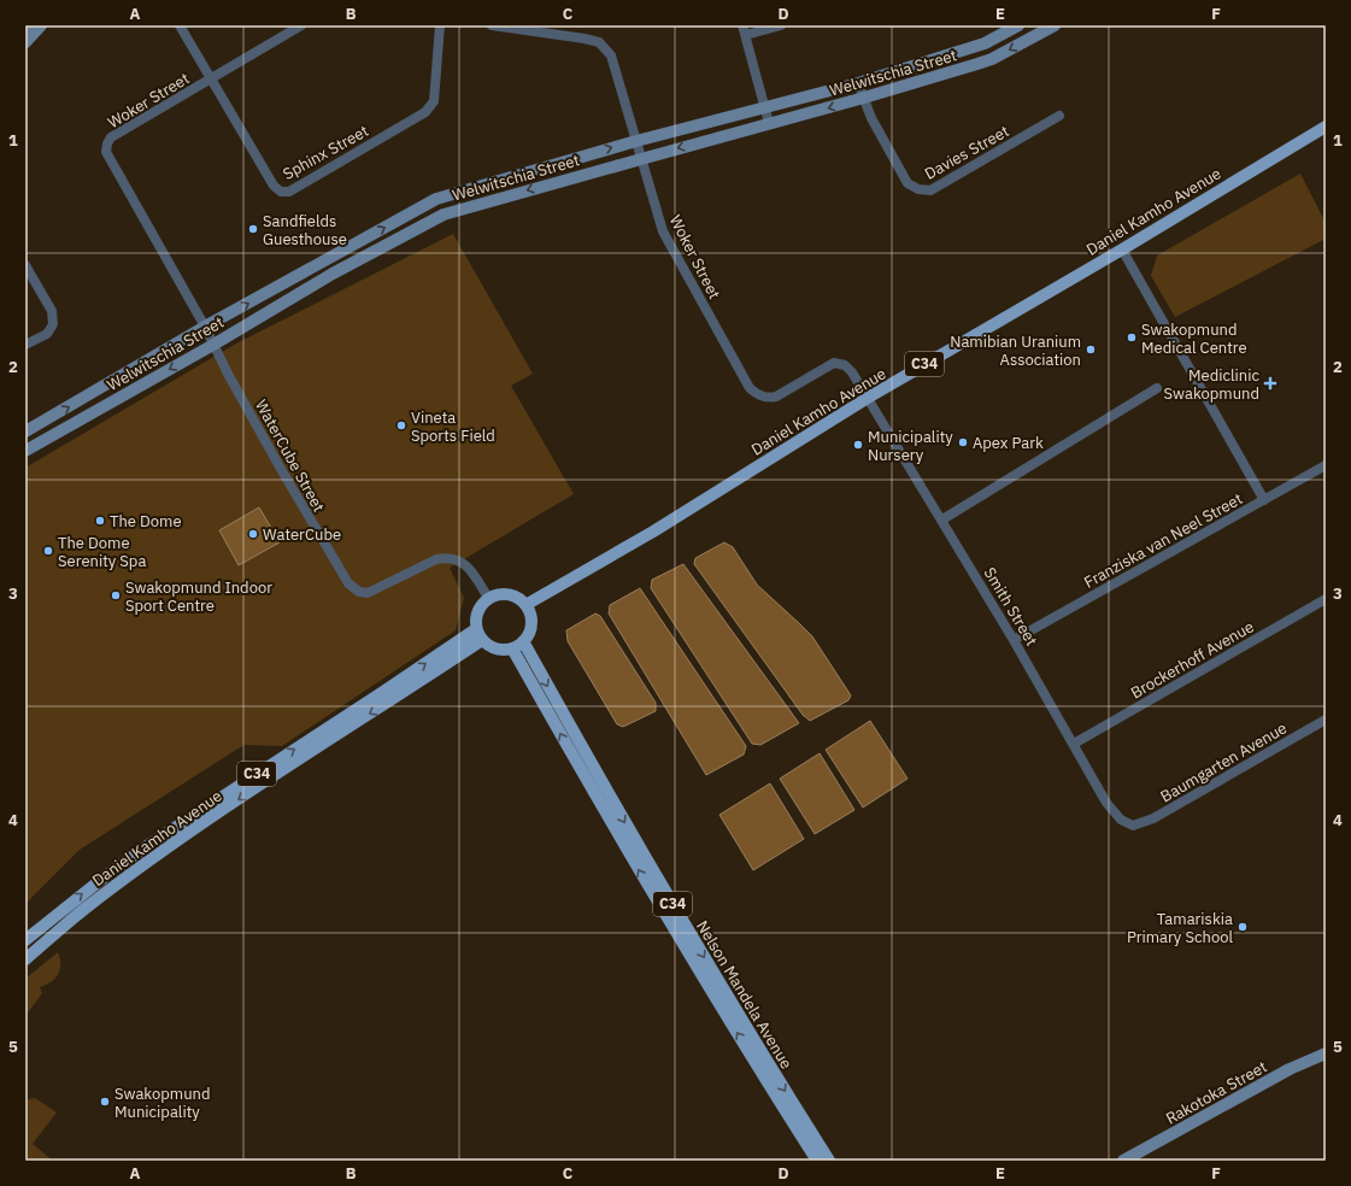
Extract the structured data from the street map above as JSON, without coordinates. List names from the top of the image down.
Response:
{
  "streets": {
    "main road": ["Daniel Kamho Avenue", "C34", "Nelson Mandela Avenue"],
    "street": [
      "Welwitschia Street",
      "Woker Street",
      "Sphinx Street",
      "Davies Street",
      "WaterCube Street",
      "Franziska van Neel Street",
      "Smith Street",
      "Brockerhoff Avenue",
      "Baumgarten Avenue",
      "Rakotoka Street"
    ]
  },
  "crossings": [
    ["Welwitschia Street", "Woker Street"],
    ["Welwitschia Street", "Davies Street"],
    ["Welwitschia Street", "WaterCube Street"],
    ["Woker Street", "Sphinx Street"],
    ["Woker Street", "Daniel Kamho Avenue"],
    ["Woker Street", "WaterCube Street"],
    ["Woker Street", "Smith Street"],
    ["Daniel Kamho Avenue", "WaterCube Street"],
    ["Daniel Kamho Avenue", "Smith Street"],
    ["Daniel Kamho Avenue", "Nelson Mandela Avenue"],
    ["WaterCube Street", "Nelson Mandela Avenue"],
    ["Franziska van Neel Street", "Smith Street"],
    ["Smith Street", "Brockerhoff Avenue"],
    ["Smith Street", "Baumgarten Avenue"]
  ],
  "places": {
    "other": [
      "Sandfields Guesthouse",
      "Swakopmund Medical Centre",
      "Namibian Uranium Association",
      "Vineta Sports Field",
      "Apex Park",
      "Municipality Nursery",
      "The Dome",
      "WaterCube",
      "The Dome Serenity Spa",
      "Swakopmund Indoor Sport Centre",
      "Tamariskia Primary School",
      "Swakopmund Municipality"
    ],
    "health": ["Mediclinic Swakopmund"]
  },
  "grid": {
    "columns": [
      "A",
      "B",
      "C",
      "D",
      "E",
      "F"
    ],
    "rows": [
      "1",
      "2",
      "3",
      "4",
      "5"
    ]
  }
}
